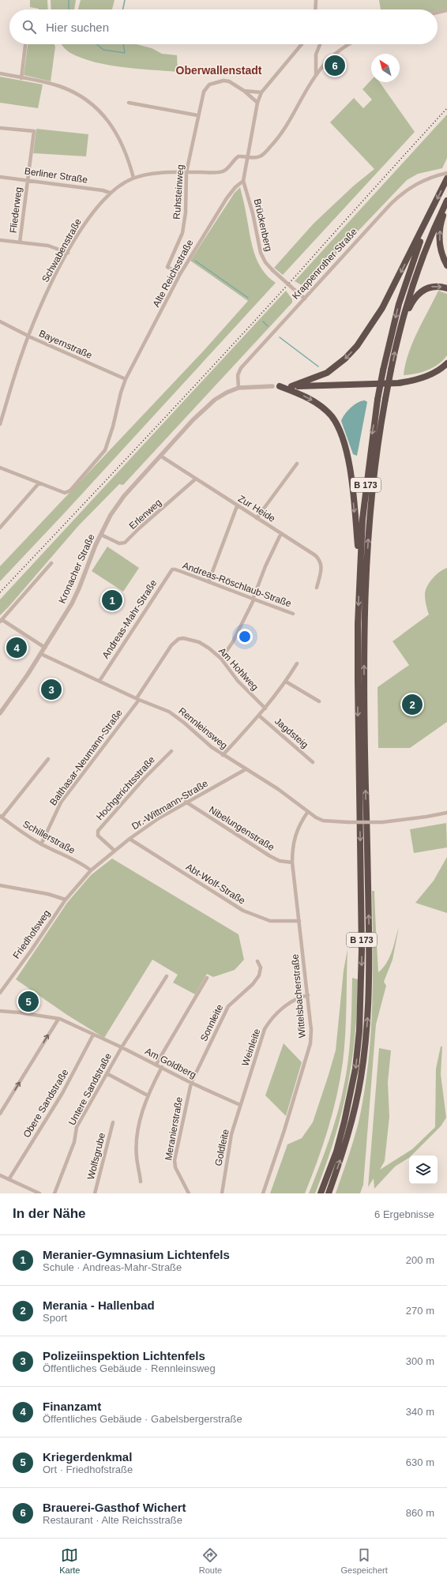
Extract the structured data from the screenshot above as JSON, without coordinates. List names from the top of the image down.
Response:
{
  "streets": {
    "highway": ["B 173"],
    "street": [
      "Berliner Straße",
      "Ruhsteinweg",
      "Fliederweg",
      "Brückenberg",
      "Schwabenstraße",
      "Krappenrother Straße",
      "Alte Reichsstraße",
      "Bayernstraße",
      "Zur Heide",
      "Erlenweg",
      "Kronacher Straße",
      "Andreas-Röschlaub-Straße",
      "Andreas-Mahr-Straße",
      "Am Hohlweg",
      "Rennleinsweg",
      "Jagdsteig",
      "Balthasar-Neumann-Straße",
      "Hochgerichtsstraße",
      "Dr.-Wittmann-Straße",
      "Nibelungenstraße",
      "Schillerstraße",
      "Abt-Wolf-Straße",
      "Friedhofsweg",
      "Wittelsbacherstraße",
      "Sonnleite",
      "Weinleite",
      "Am Goldberg",
      "Untere Sandstraße",
      "Obere Sandstraße",
      "Meranierstraße",
      "Goldleite",
      "Wolfsgrube"
    ]
  },
  "crossings": [
    ["Berliner Straße", "Fliederweg"],
    ["Berliner Straße", "Schwabenstraße"],
    ["Ruhsteinweg", "Schwabenstraße"],
    ["Ruhsteinweg", "Alte Reichsstraße"],
    ["Brückenberg", "Schwabenstraße"],
    ["Brückenberg", "Krappenrother Straße"],
    ["Brückenberg", "Alte Reichsstraße"],
    ["Schwabenstraße", "Bayernstraße"],
    ["Krappenrother Straße", "Kronacher Straße"],
    ["Alte Reichsstraße", "Bayernstraße"],
    ["Zur Heide", "Erlenweg"],
    ["Zur Heide", "Kronacher Straße"],
    ["Erlenweg", "Kronacher Straße"],
    ["Kronacher Straße", "Rennleinsweg"],
    ["Andreas-Röschlaub-Straße", "Andreas-Mahr-Straße"],
    ["Andreas-Mahr-Straße", "Rennleinsweg"],
    ["Am Hohlweg", "Rennleinsweg"],
    ["Am Hohlweg", "Balthasar-Neumann-Straße"],
    ["Rennleinsweg", "Balthasar-Neumann-Straße"],
    ["Rennleinsweg", "Dr.-Wittmann-Straße"],
    ["Rennleinsweg", "Wittelsbacherstraße"],
    ["Balthasar-Neumann-Straße", "Schillerstraße"],
    ["Hochgerichtsstraße", "Dr.-Wittmann-Straße"],
    ["Dr.-Wittmann-Straße", "Nibelungenstraße"],
    ["Dr.-Wittmann-Straße", "Schillerstraße"],
    ["Dr.-Wittmann-Straße", "Abt-Wolf-Straße"],
    ["Dr.-Wittmann-Straße", "Friedhofsweg"],
    ["Nibelungenstraße", "Wittelsbacherstraße"],
    ["Abt-Wolf-Straße", "Wittelsbacherstraße"],
    ["Wittelsbacherstraße", "Weinleite"],
    ["Sonnleite", "Am Goldberg"],
    ["Sonnleite", "Meranierstraße"],
    ["Weinleite", "Am Goldberg"],
    ["Weinleite", "Goldleite"],
    ["Am Goldberg", "Untere Sandstraße"],
    ["Am Goldberg", "Obere Sandstraße"],
    ["Am Goldberg", "Meranierstraße"],
    ["Am Goldberg", "Goldleite"]
  ],
  "districts": ["Oberwallenstadt"],
  "north": "top left",
  "page": {
    "search": "Hier suchen",
    "pins": [
      "6",
      "1",
      "4",
      "3",
      "2",
      "5"
    ],
    "heading": ["In der Nähe", "6 Ergebnisse"],
    "list": [
      {
        "mark": "1",
        "name": "Meranier-Gymnasium Lichtenfels",
        "note": "Schule · Andreas-Mahr-Straße",
        "value": "200 m"
      },
      {
        "mark": "2",
        "name": "Merania - Hallenbad",
        "note": "Sport",
        "value": "270 m"
      },
      {
        "mark": "3",
        "name": "Polizeiinspektion Lichtenfels",
        "note": "Öffentliches Gebäude · Rennleinsweg",
        "value": "300 m"
      },
      {
        "mark": "4",
        "name": "Finanzamt",
        "note": "Öffentliches Gebäude · Gabelsbergerstraße",
        "value": "340 m"
      },
      {
        "mark": "5",
        "name": "Kriegerdenkmal",
        "note": "Ort · Friedhofstraße",
        "value": "630 m"
      },
      {
        "mark": "6",
        "name": "Brauerei-Gasthof Wichert",
        "note": "Restaurant · Alte Reichsstraße",
        "value": "860 m"
      }
    ],
    "nav": ["Karte", "Route", "Gespeichert"]
  }
}
